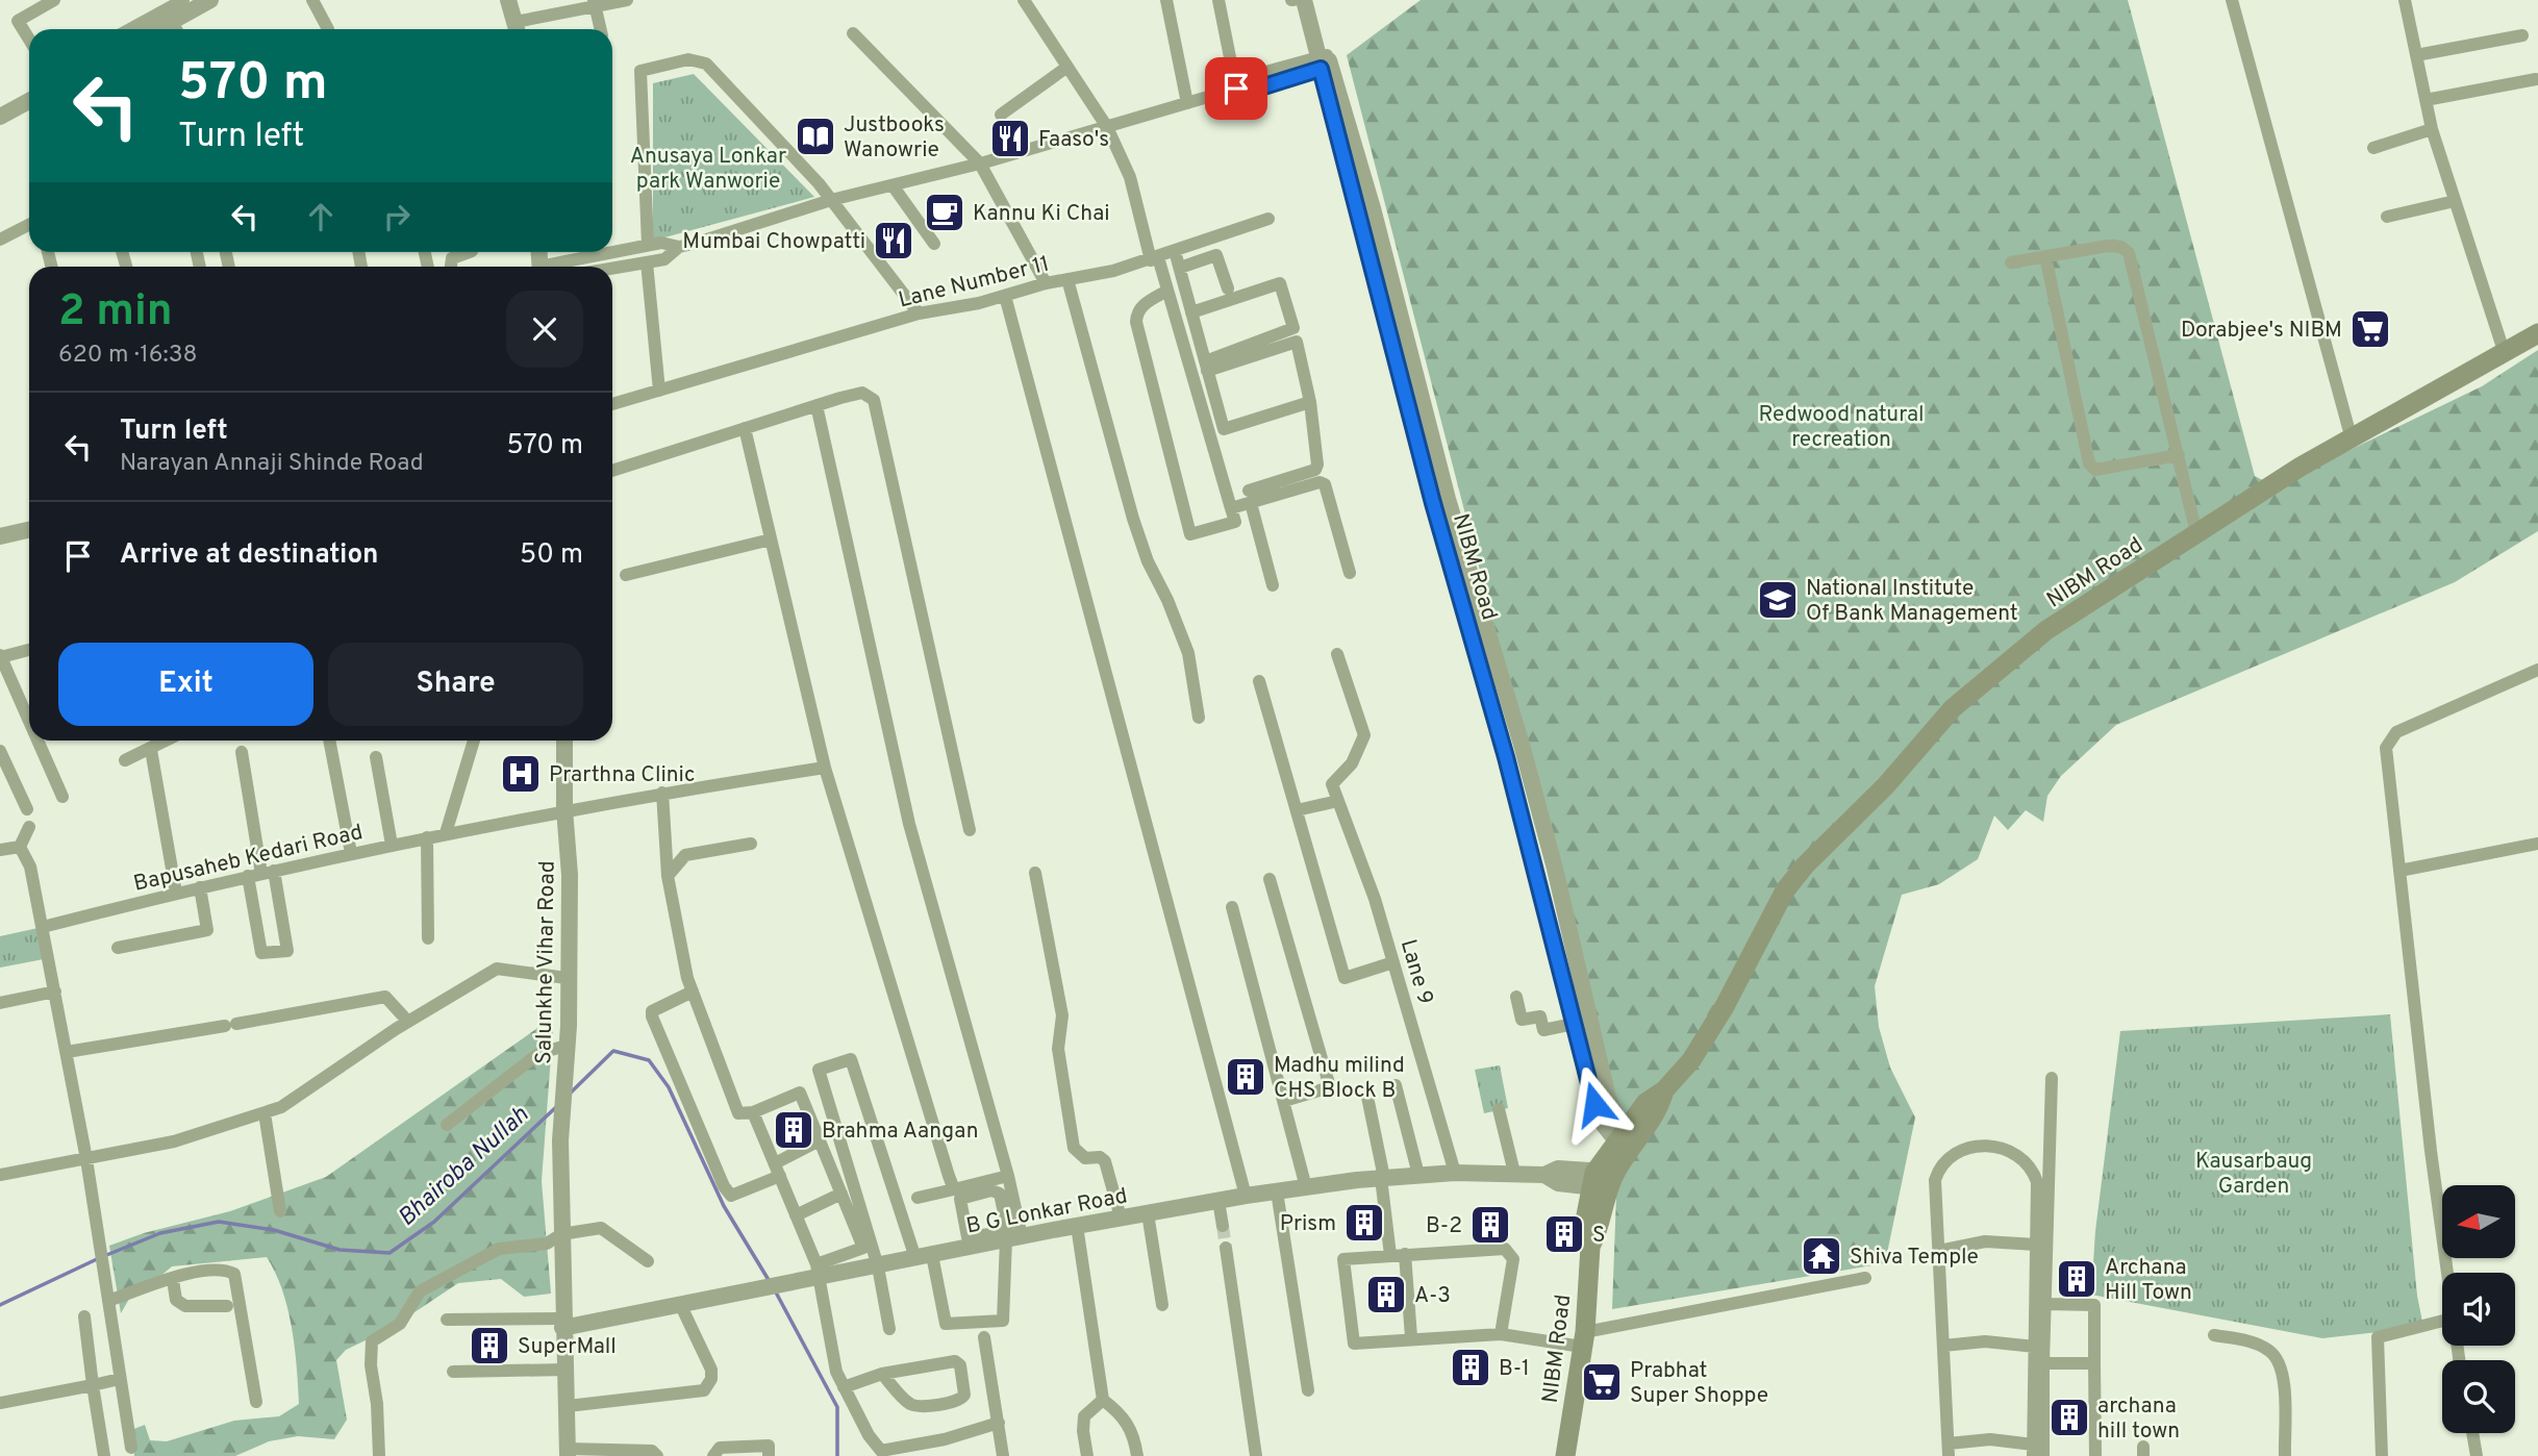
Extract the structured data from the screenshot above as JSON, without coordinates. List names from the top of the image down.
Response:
{
  "streets": {
    "main road": ["NIBM Road"],
    "street": [
      "Lane Number 11",
      "Bapusaheb Kedari Road",
      "Salunkhe Vihar Road",
      "Lane 9",
      "B G Lonkar Road"
    ]
  },
  "crossings": [
    ["NIBM Road", "B G Lonkar Road"],
    ["Bapusaheb Kedari Road", "Salunkhe Vihar Road"],
    ["Salunkhe Vihar Road", "B G Lonkar Road"],
    ["Lane 9", "B G Lonkar Road"]
  ],
  "water": ["Bhairoba Nullah"],
  "parks": ["Anusaya Lonkar park Wanworie", "Redwood natural recreation", "Kausarbaug Garden"],
  "places": {
    "library": ["Justbooks Wanowrie"],
    "restaurant": ["Faaso's", "Mumbai Chowpatti"],
    "cafe": ["Kannu Ki Chai"],
    "supermarket": ["Dorabjee's NIBM", "Prabhat Super Shoppe"],
    "school or university": ["National Institute Of Bank Management"],
    "hospital": ["Prarthna Clinic"],
    "building": [
      "Madhu milind CHS Block B",
      "Brahma Aangan",
      "Prism",
      "B-2",
      "S",
      "Archana Hill Town",
      "A-3",
      "SuperMall",
      "B-1",
      "archana hill town"
    ],
    "temple": ["Shiva Temple"]
  },
  "north": "left",
  "page": {
    "turn": ["570 m", "Turn left"],
    "heading": ["2 min", "620 m · 16:38"],
    "list": [
      {
        "name": "Turn left",
        "note": "Narayan Annaji Shinde Road",
        "value": "570 m"
      },
      {
        "name": "Arrive at destination",
        "value": "50 m"
      }
    ],
    "buttons": ["Exit", "Share"]
  }
}
